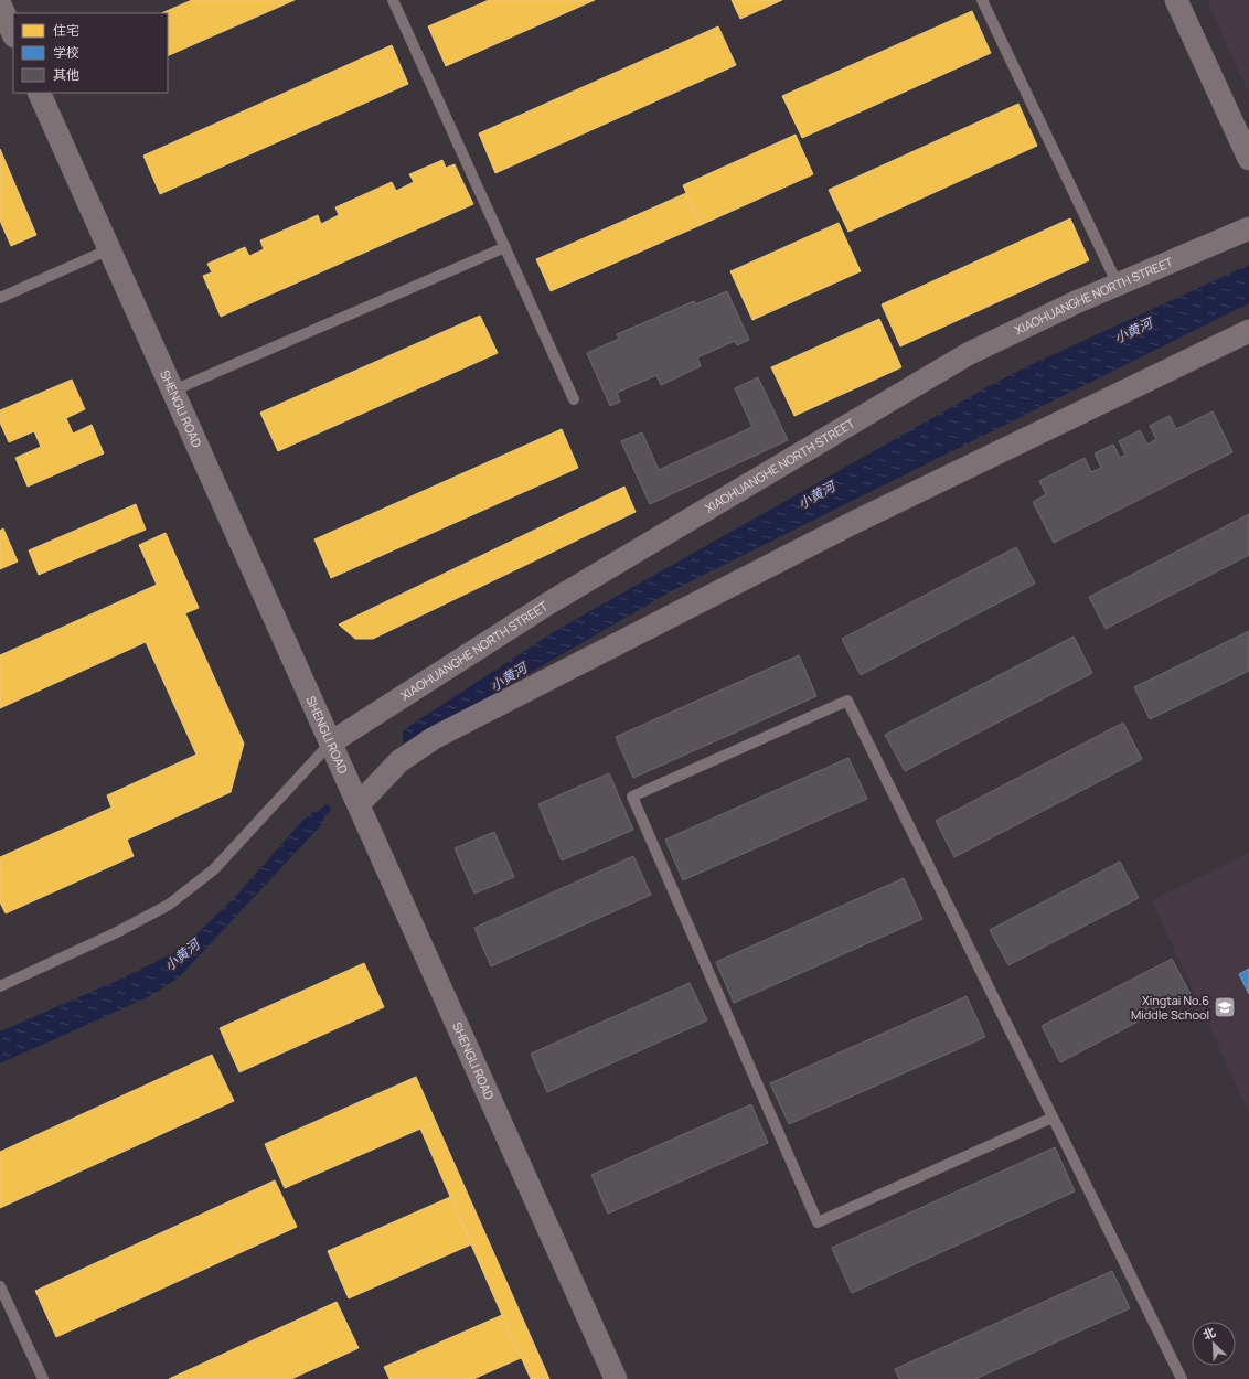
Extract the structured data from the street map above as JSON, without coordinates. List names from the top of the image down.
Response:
{
  "streets": {
    "street": ["XIAOHUANGHE NORTH STREET", "SHENGLI ROAD"]
  },
  "crossings": [
    ["XIAOHUANGHE NORTH STREET", "SHENGLI ROAD"]
  ],
  "water": ["小黄河"],
  "places": {
    "school or university": ["Xingtai No.6 Middle School"]
  },
  "legend": ["住宅", "学校", "其他"],
  "north": "top left"
}
